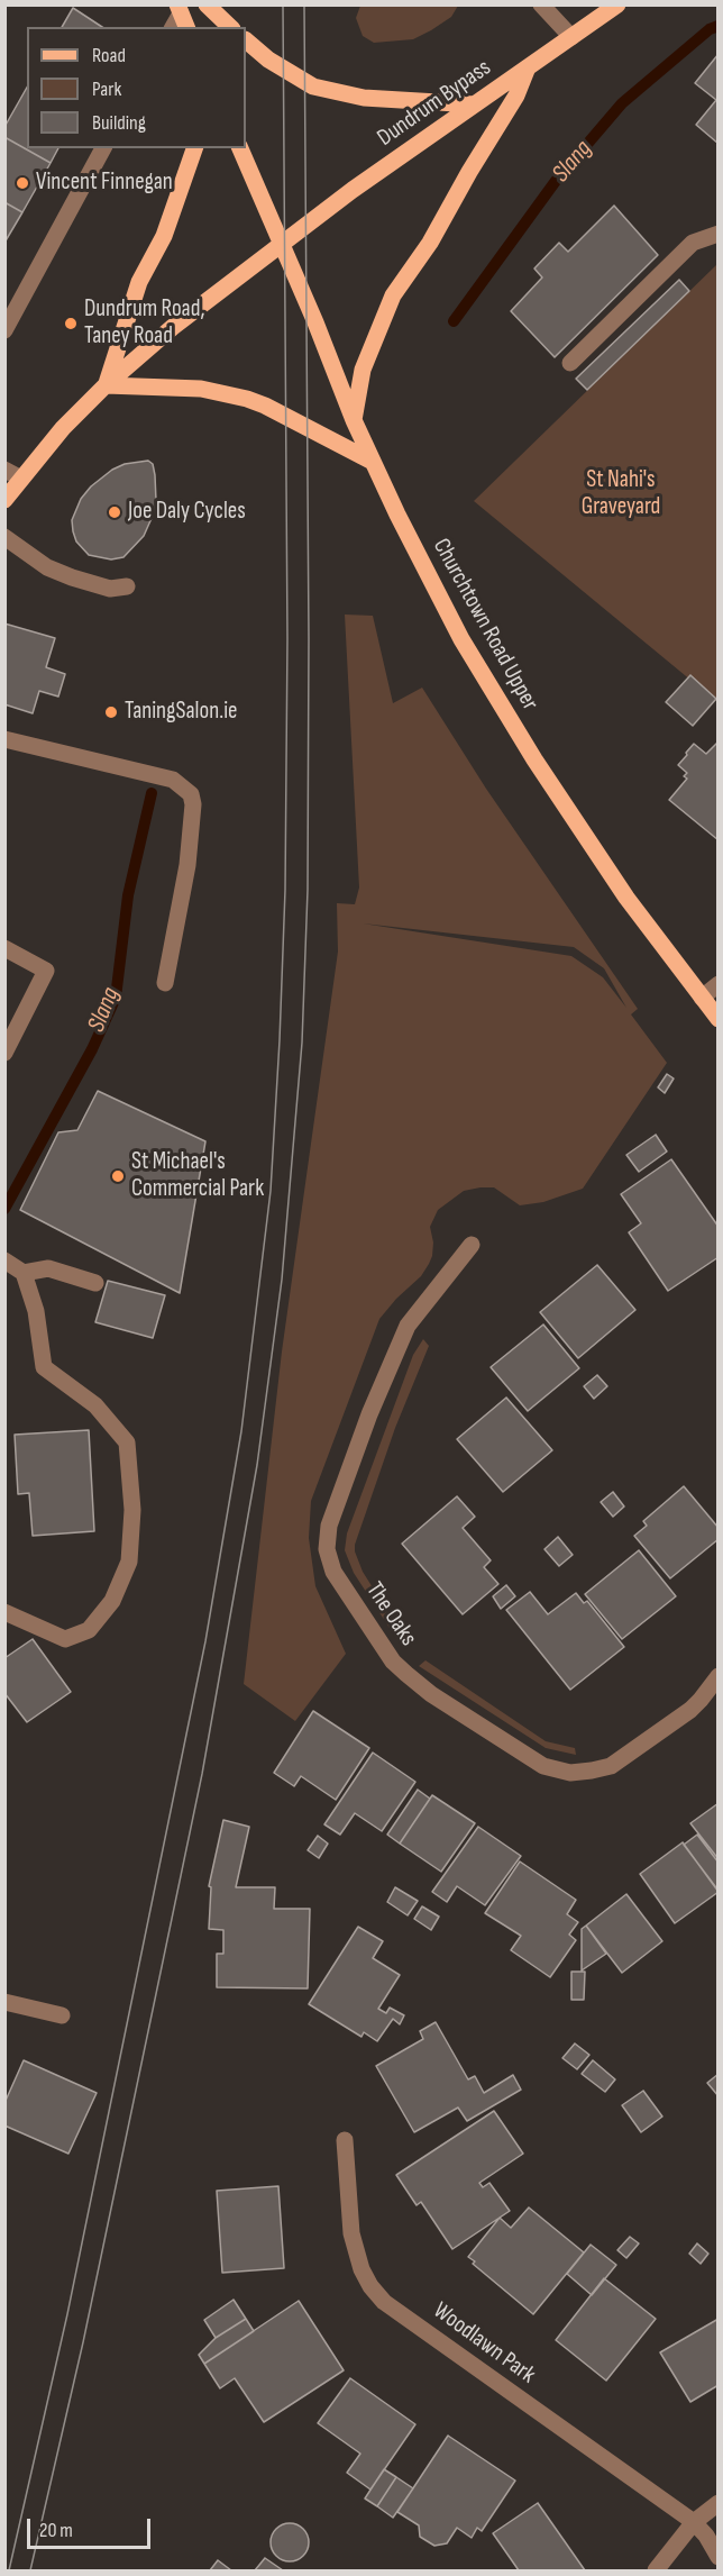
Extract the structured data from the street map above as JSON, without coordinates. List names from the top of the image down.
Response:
{
  "streets": {
    "main road": ["Dundrum Bypass", "Churchtown Road Upper"],
    "street": ["The Oaks", "Woodlawn Park"]
  },
  "crossings": [
    ["Dundrum Bypass", "Churchtown Road Upper"]
  ],
  "water": ["Slang"],
  "parks": ["St Nahi's Graveyard"],
  "places": [
    "Vincent Finnegan",
    "Dundrum Road, Taney Road",
    "Joe Daly Cycles",
    "TaningSalon.ie",
    "St Michael's Commercial Park"
  ],
  "legend": ["Road", "Park", "Building"],
  "scale_bar": "20 m"
}
